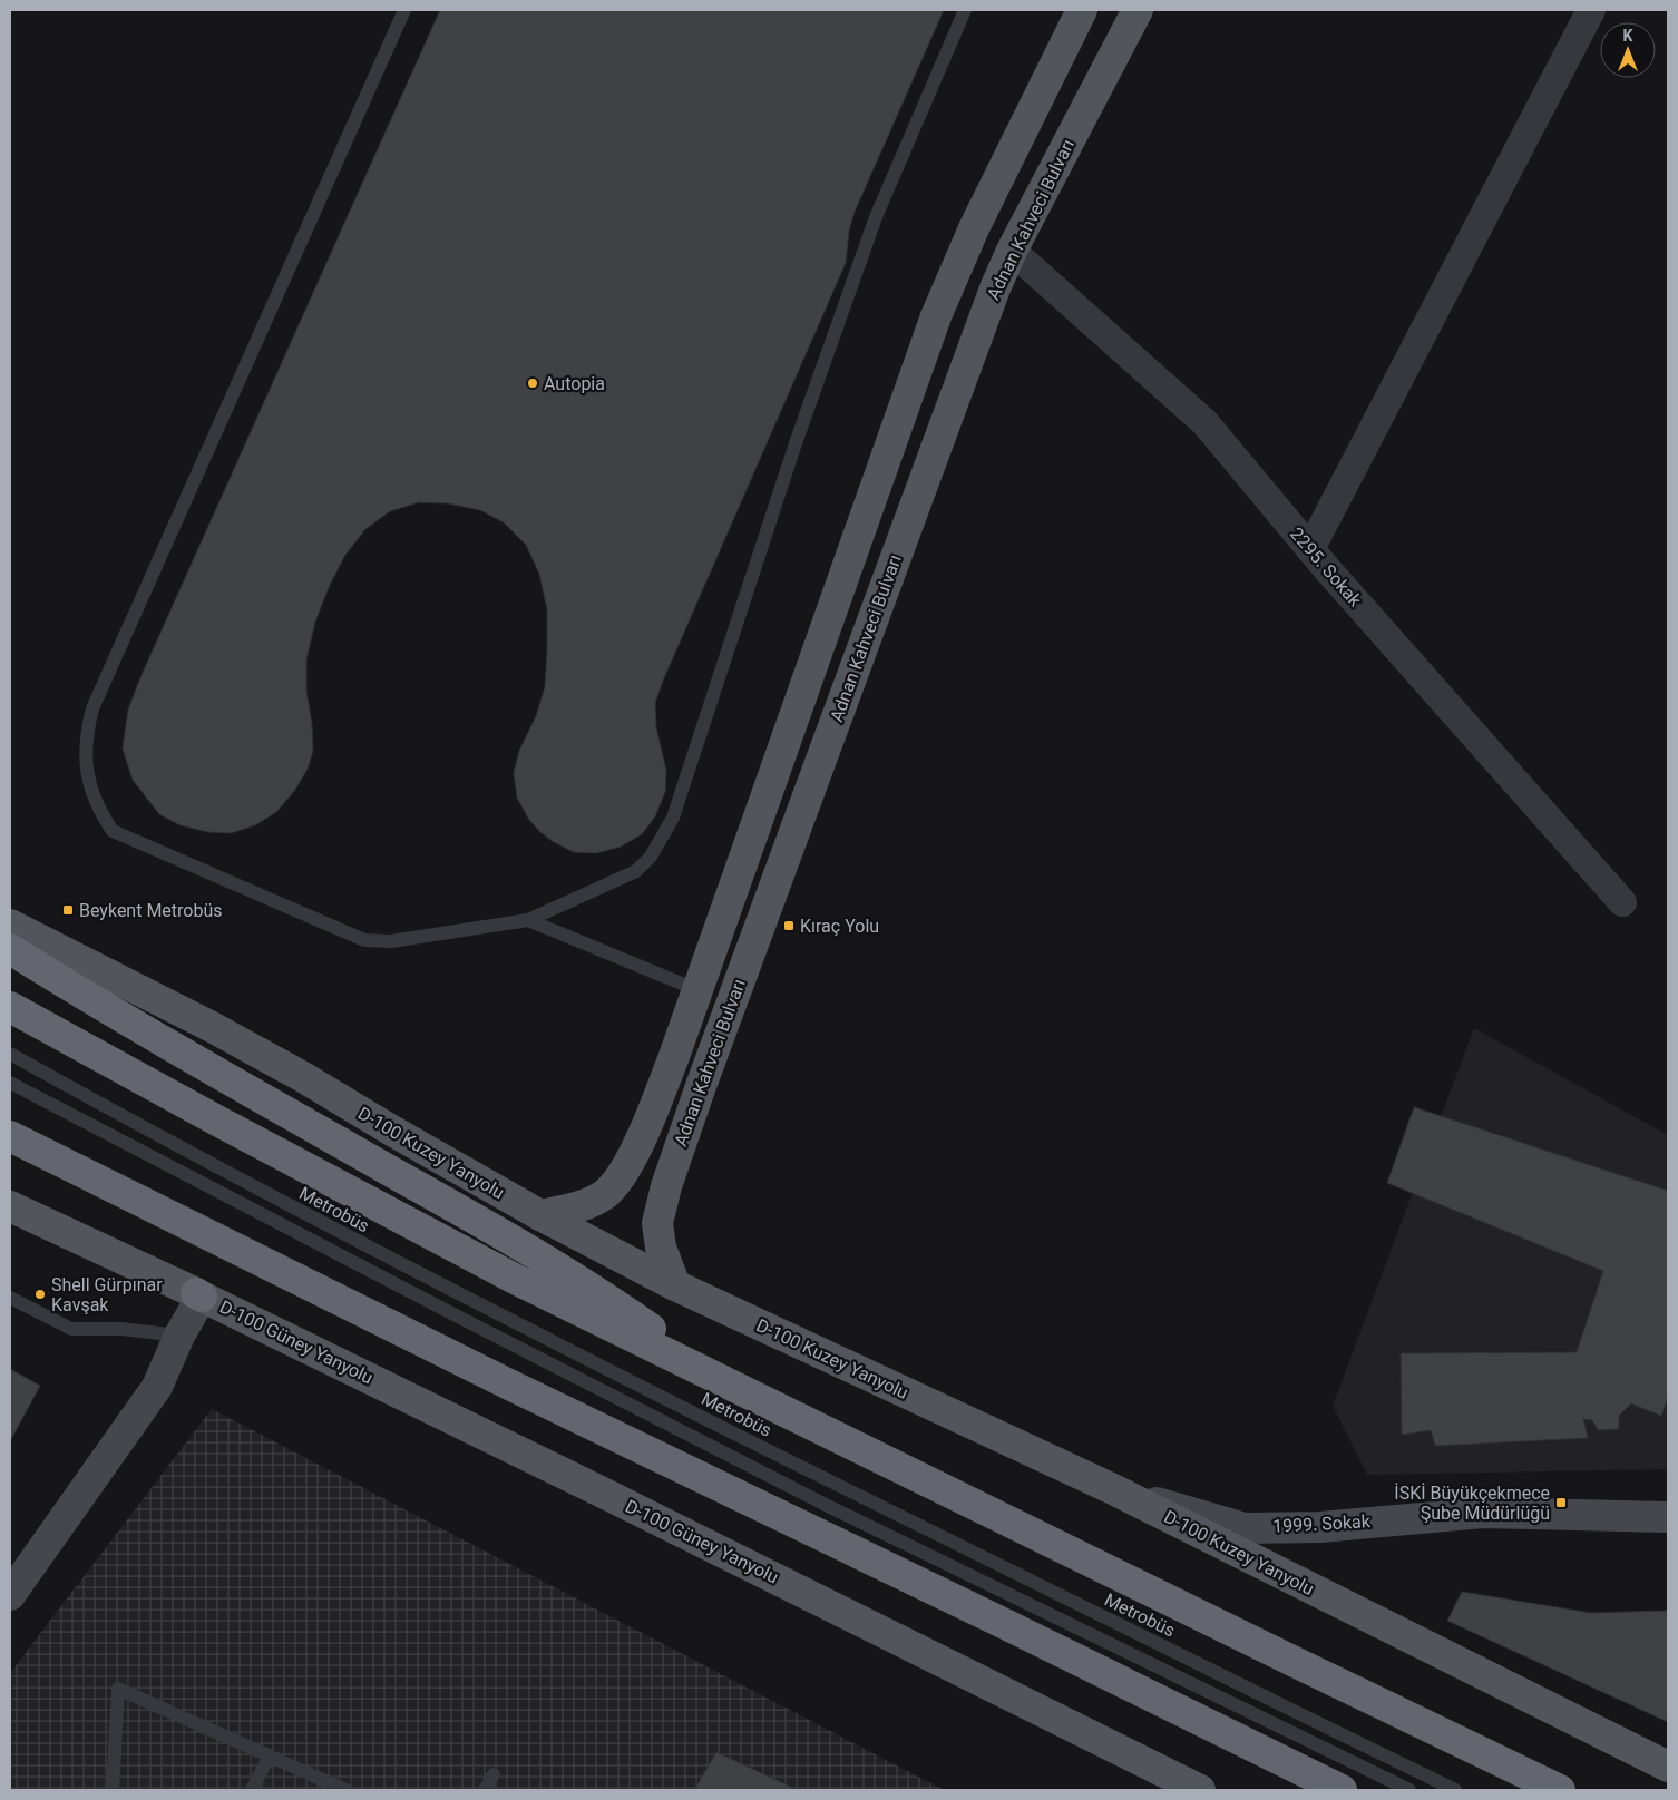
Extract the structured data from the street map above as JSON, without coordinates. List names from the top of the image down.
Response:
{
  "streets": {
    "main road": [
      "Adnan Kahveci Bulvarı",
      "D-100 Kuzey Yanyolu",
      "D-100 Güney Yanyolu",
      "1999. Sokak"
    ],
    "street": ["2295. Sokak"],
    "lane": ["Metrobüs"]
  },
  "crossings": [
    ["Adnan Kahveci Bulvarı", "2295. Sokak"],
    ["Adnan Kahveci Bulvarı", "D-100 Kuzey Yanyolu"],
    ["D-100 Kuzey Yanyolu", "1999. Sokak"]
  ],
  "places": {
    "other": ["Autopia", "Shell Gürpınar Kavşak"],
    "transit": ["Beykent Metrobüs", "Kıraç Yolu", "İSKİ Büyükçekmece Şube Müdürlüğü"]
  },
  "north": "top"
}
